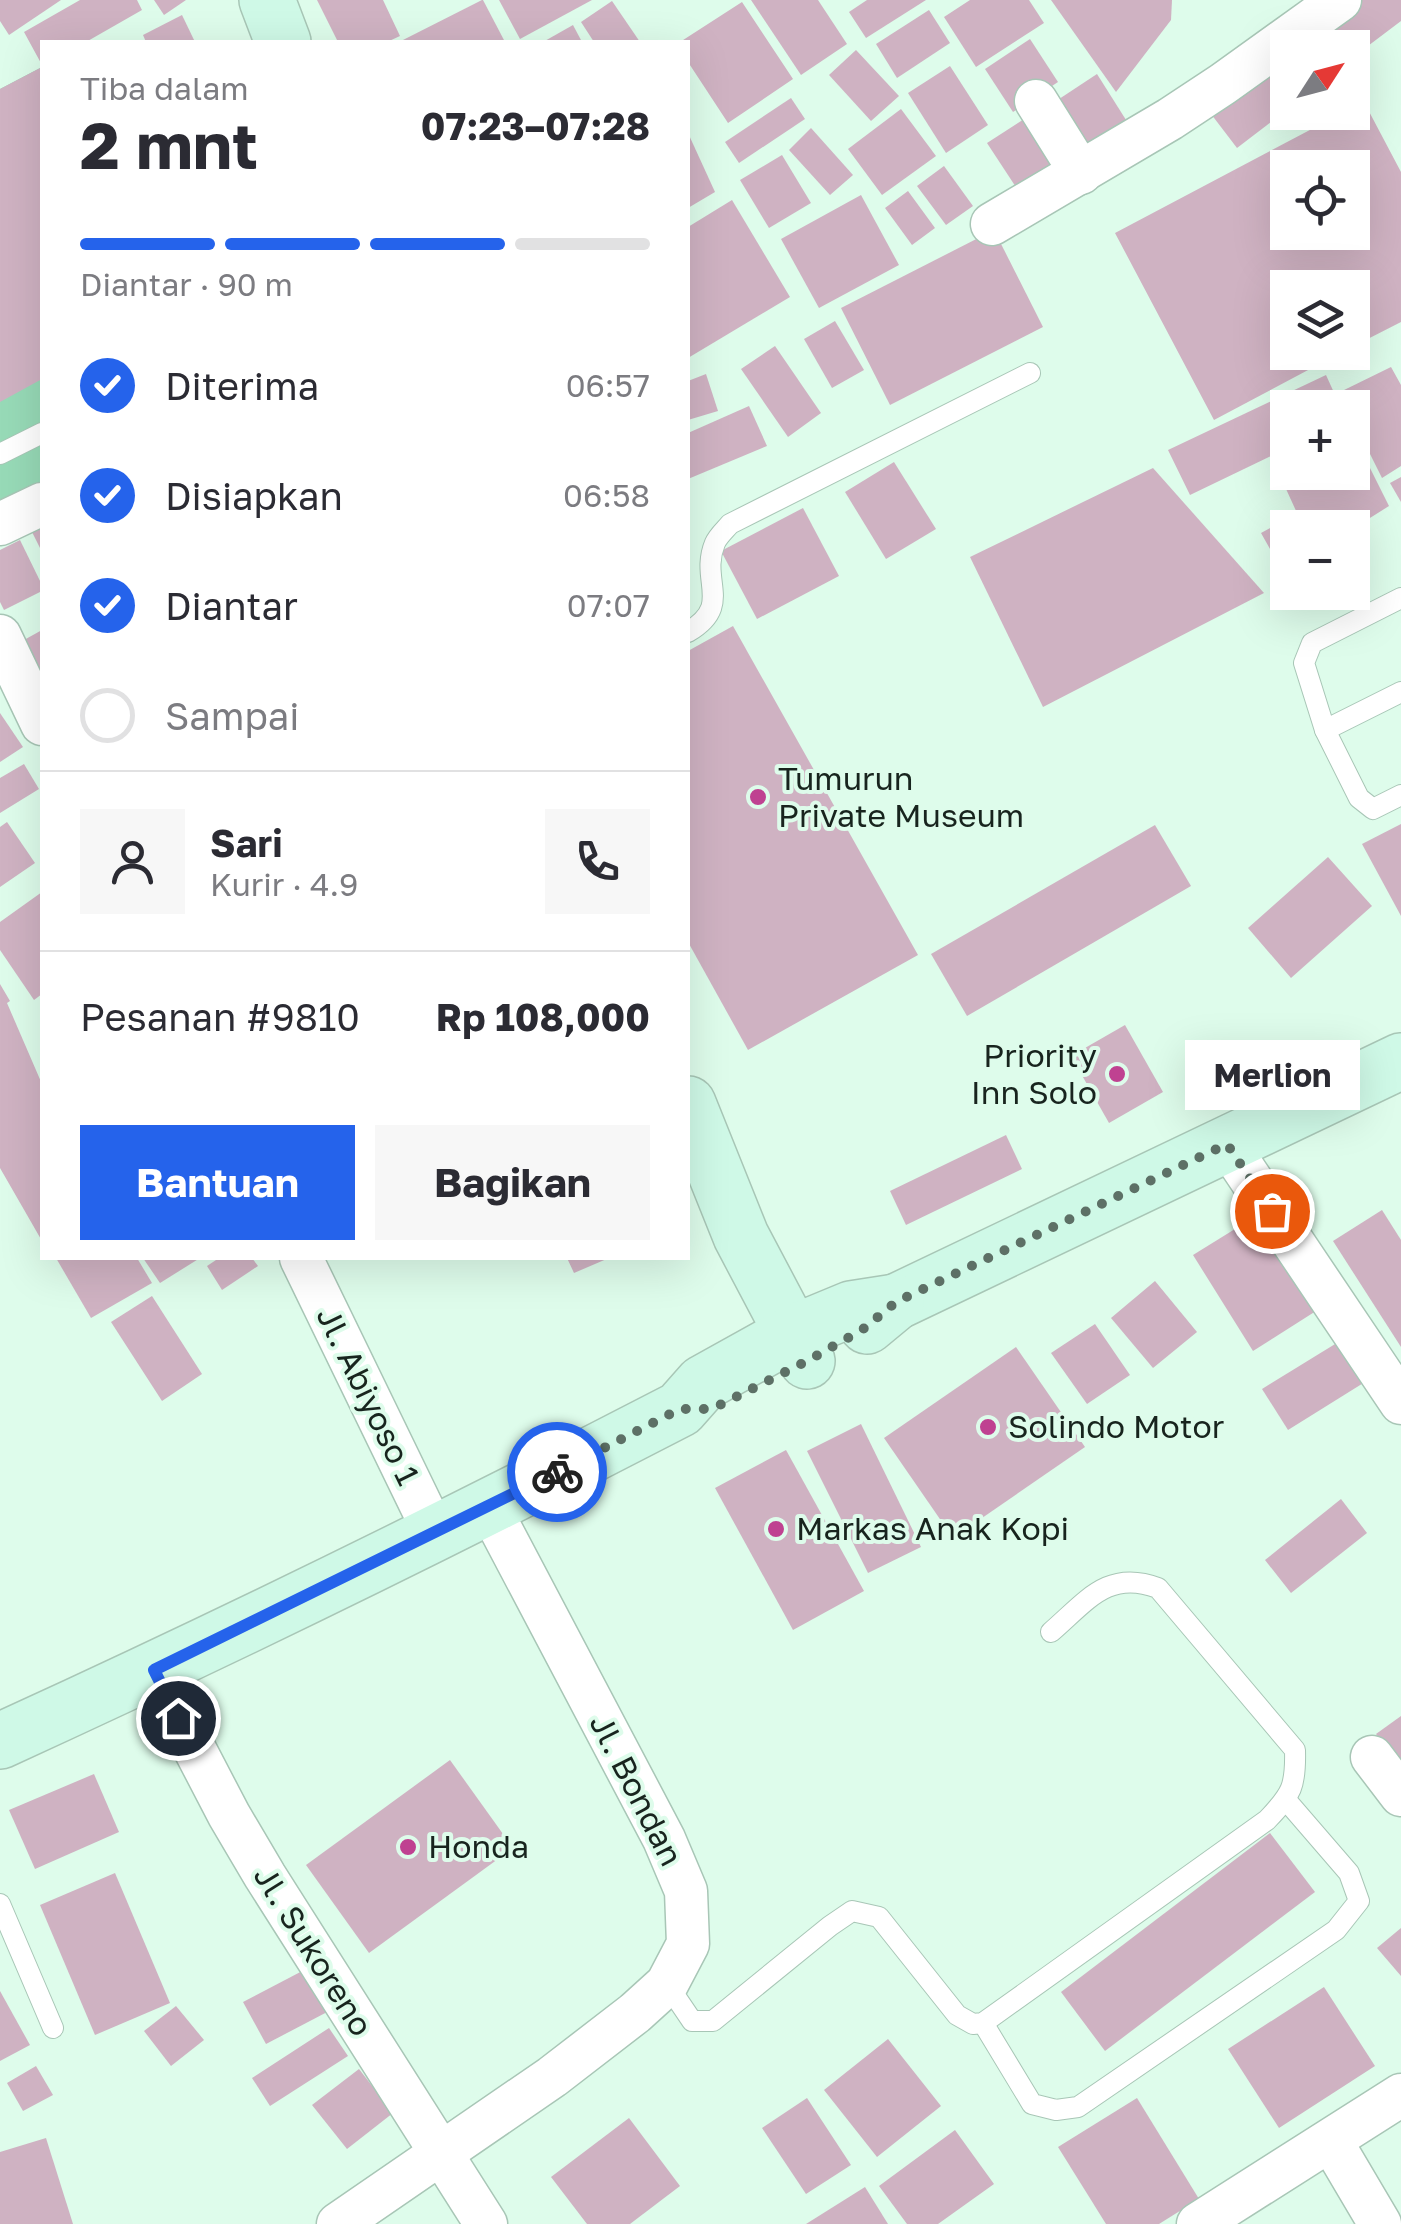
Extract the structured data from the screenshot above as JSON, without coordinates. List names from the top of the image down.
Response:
{
  "streets": {
    "street": ["Jl. Abiyoso 1", "Jl. Bondan", "Jl. Sukoreno"]
  },
  "crossings": [
    ["Jl. Bondan", "Jl. Sukoreno"]
  ],
  "places": [
    "Tumurun Private Museum",
    "Priority Inn Solo",
    "Merlion",
    "Solindo Motor",
    "Markas Anak Kopi",
    "Honda"
  ],
  "north": "top right",
  "page": {
    "map_buttons": ["+", "−"],
    "heading": ["2 mnt", "Tiba dalam", "07:23–07:28"],
    "panel": [
      "Sari",
      "Kurir · 4.9",
      "Pesanan #9810",
      "Rp 108,000"
    ],
    "bar": "Diantar · 90 m",
    "list": [
      ["Diterima", "06:57"],
      ["Disiapkan", "06:58"],
      ["Diantar", "07:07"],
      "Sampai"
    ],
    "bubble": "Merlion",
    "buttons": ["Bantuan", "Bagikan"]
  }
}
